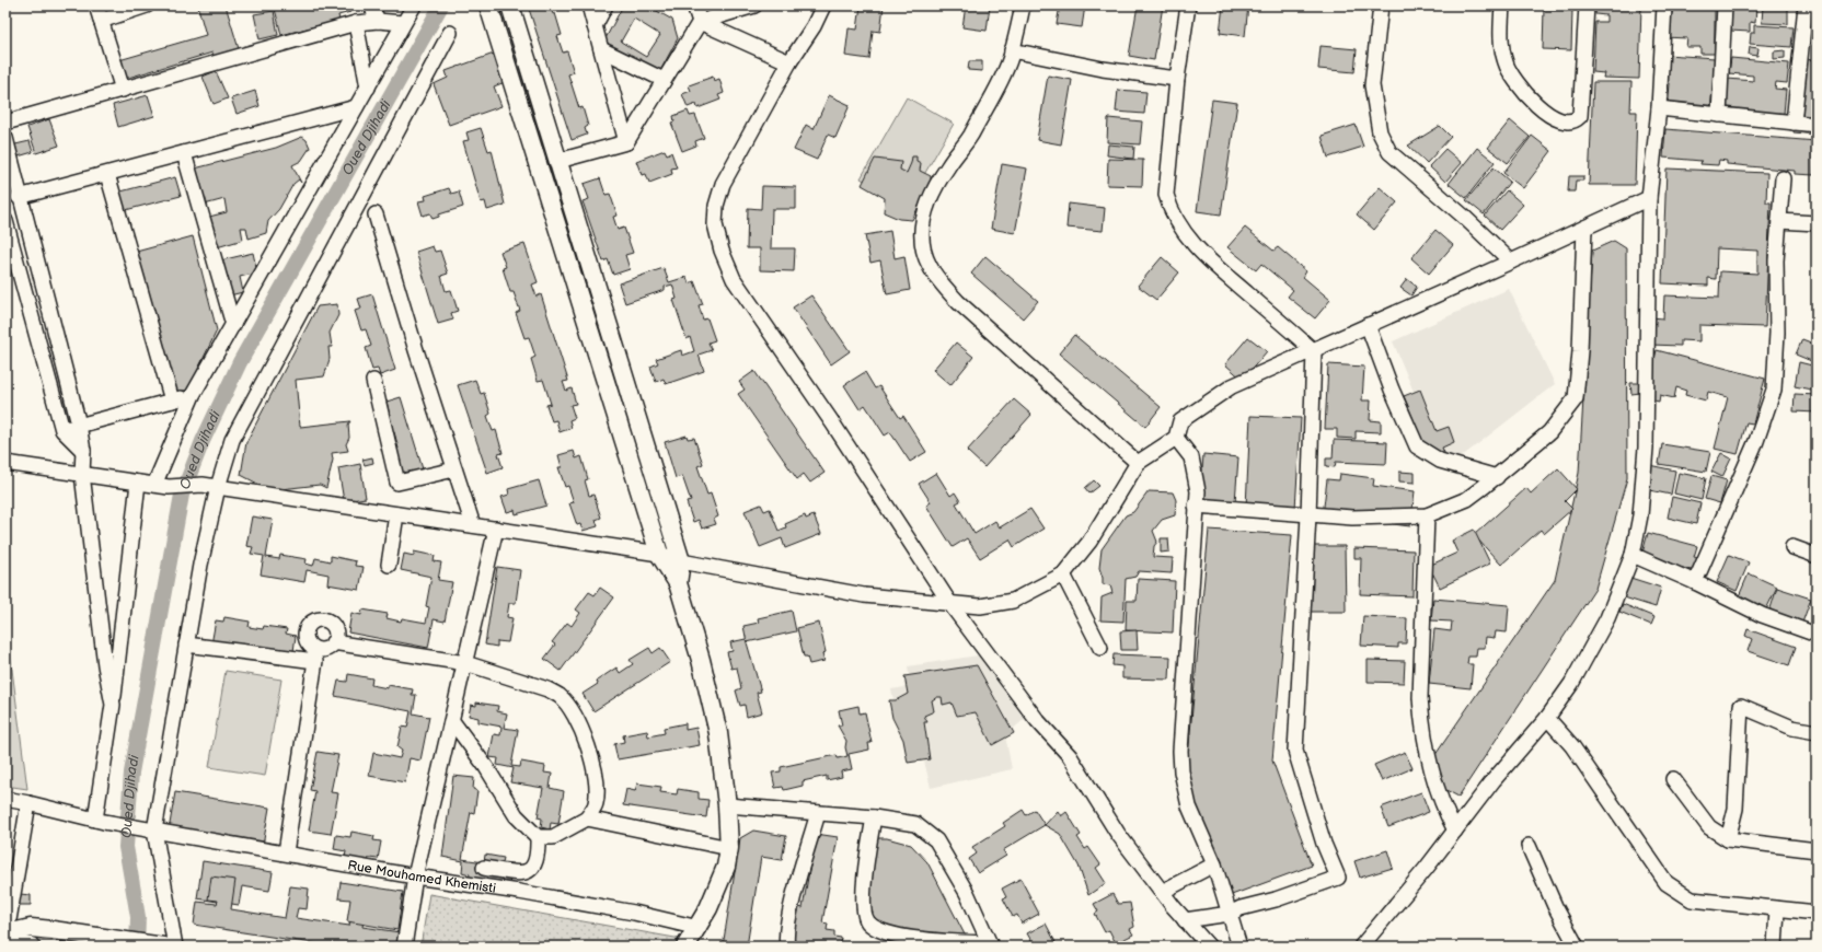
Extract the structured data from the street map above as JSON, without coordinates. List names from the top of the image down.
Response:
{
  "streets": {
    "street": ["Rue Mouhamed Khemisti"]
  },
  "water": ["Oued Djihadi"]
}
